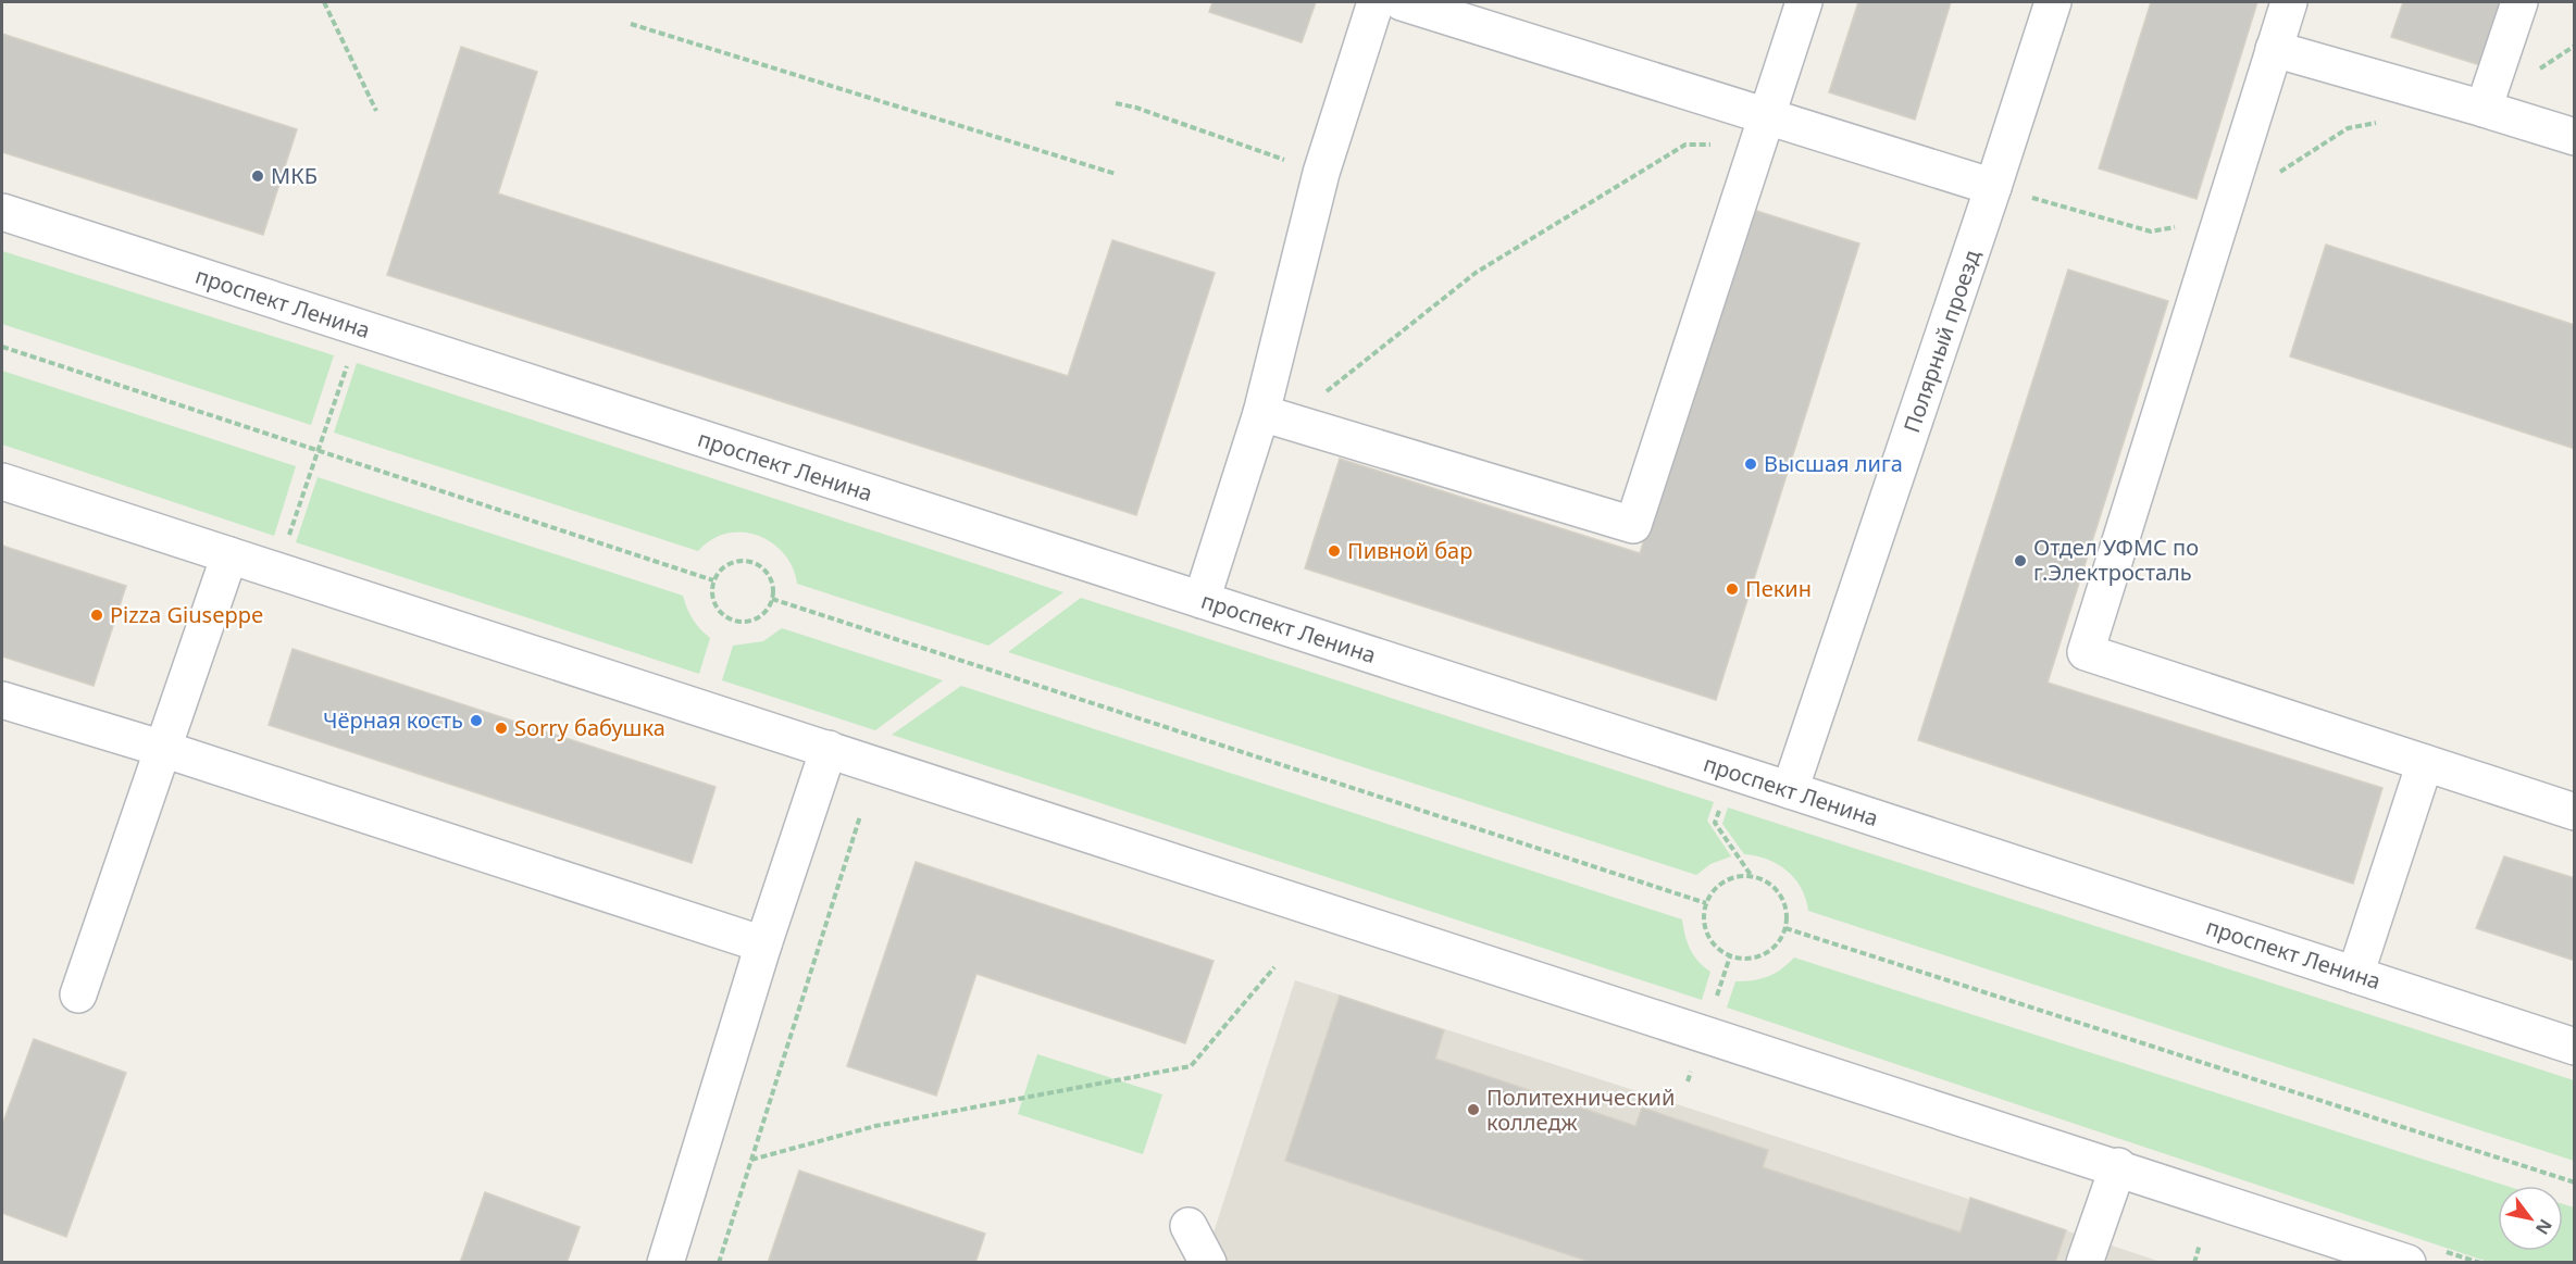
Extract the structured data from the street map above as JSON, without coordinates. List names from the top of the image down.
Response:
{
  "streets": {
    "street": ["проспект Ленина", "Полярный проезд"]
  },
  "crossings": [
    ["проспект Ленина", "Полярный проезд"]
  ],
  "places": [
    "МКБ",
    "Высшая лига",
    "Пивной бар",
    "Отдел УФМС по г.Электросталь",
    "Пекин",
    "Pizza Giuseppe",
    "Чёрная кость",
    "Sorry бабушка",
    "Политехнический колледж"
  ],
  "north": "bottom right"
}
